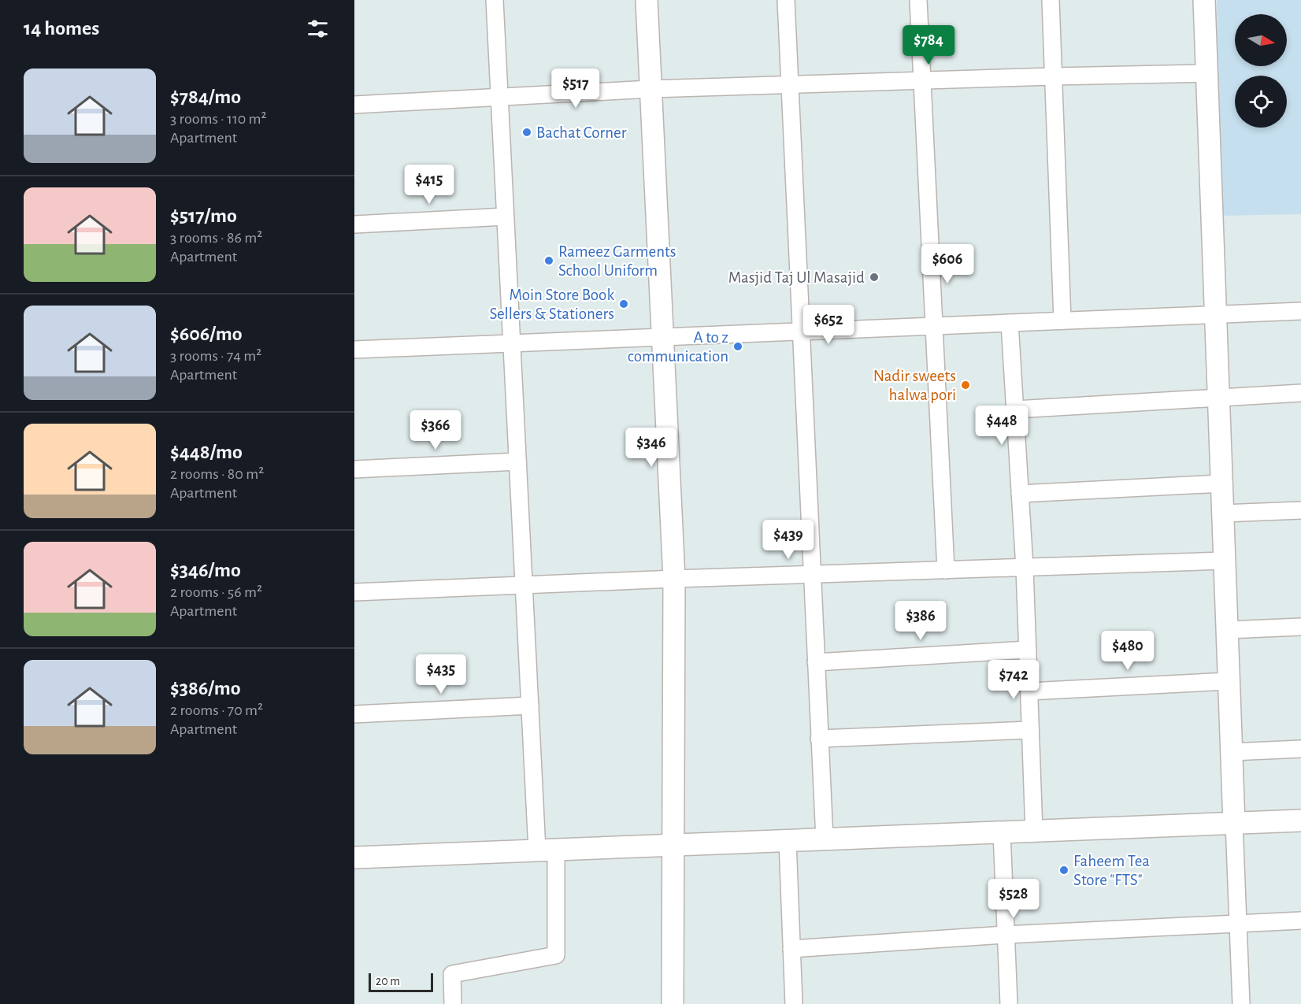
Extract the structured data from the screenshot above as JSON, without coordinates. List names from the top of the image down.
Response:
{
  "places": [
    "Bachat Corner",
    "Rameez Garments School Uniform",
    "Masjid Taj Ul Masajid",
    "Moin Store Book Sellers & Stationers",
    "A to z communication",
    "Nadir sweets halwa pori",
    "Faheem Tea Store \"FTS\""
  ],
  "scale_bar": "20 m",
  "north": "right",
  "page": {
    "heading": "14 homes",
    "price": [
      "$784",
      "$517",
      "$415",
      "$606",
      "$652",
      "$448",
      "$366",
      "$346",
      "$439",
      "$386",
      "$480",
      "$435",
      "$742",
      "$528"
    ],
    "list": [
      {
        "name": "$784/mo",
        "note": "3 rooms · 110 m² · Apartment"
      },
      {
        "name": "$517/mo",
        "note": "3 rooms · 86 m² · Apartment"
      },
      {
        "name": "$606/mo",
        "note": "3 rooms · 74 m² · Apartment"
      },
      {
        "name": "$448/mo",
        "note": "2 rooms · 80 m² · Apartment"
      },
      {
        "name": "$346/mo",
        "note": "2 rooms · 56 m² · Apartment"
      },
      {
        "name": "$386/mo",
        "note": "2 rooms · 70 m² · Apartment"
      }
    ],
    "scale": "20 m"
  }
}
